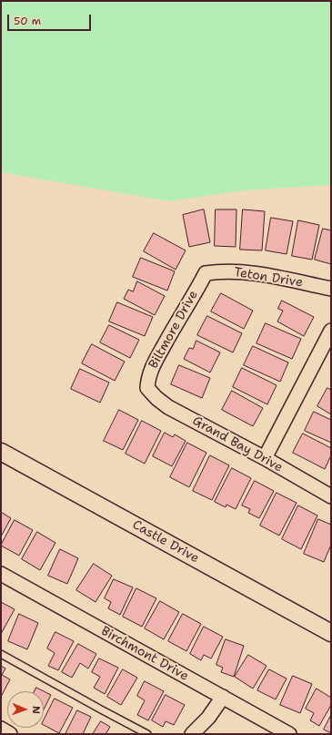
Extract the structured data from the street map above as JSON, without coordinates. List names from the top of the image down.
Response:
{
  "streets": {
    "street": [
      "Teton Drive",
      "Biltmore Drive",
      "Grand Bay Drive",
      "Castle Drive",
      "Birchmont Drive"
    ]
  },
  "crossings": [
    ["Teton Drive", "Biltmore Drive"],
    ["Biltmore Drive", "Grand Bay Drive"]
  ],
  "scale_bar": "50 m",
  "north": "right"
}
